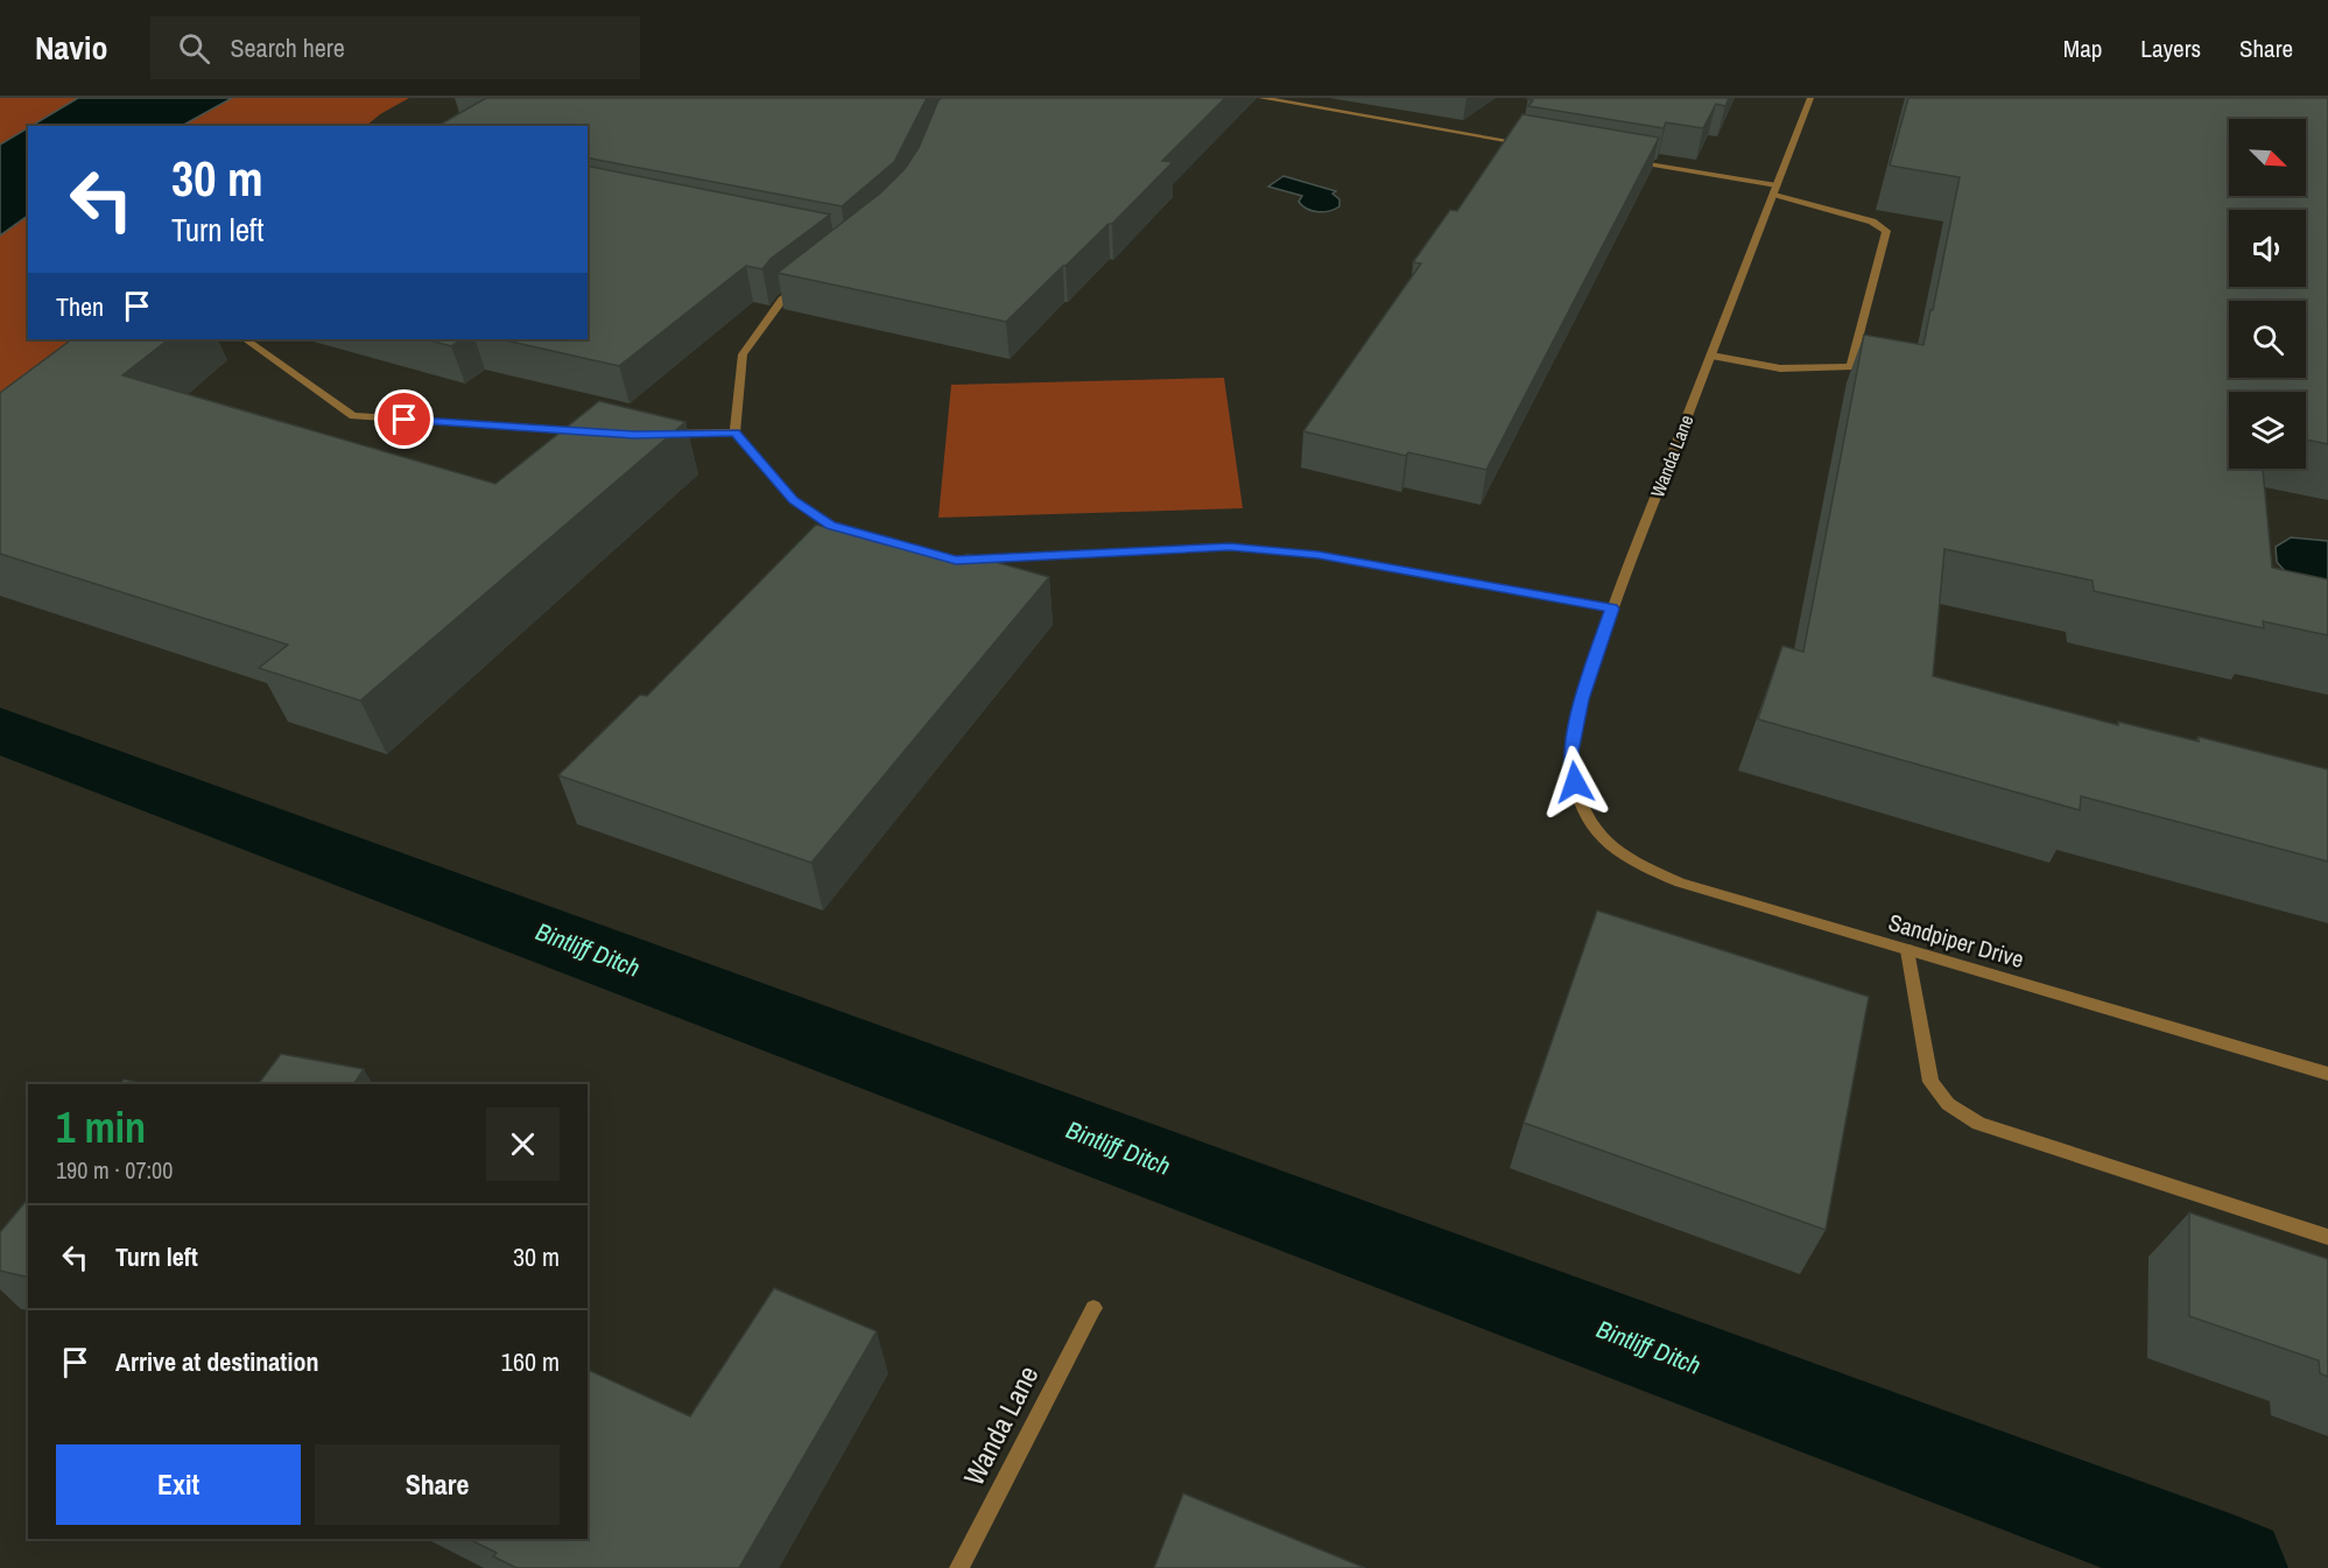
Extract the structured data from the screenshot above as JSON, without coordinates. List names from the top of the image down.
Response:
{
  "streets": {
    "street": ["Wanda Lane", "Sandpiper Drive"]
  },
  "crossings": [
    ["Wanda Lane", "Sandpiper Drive"]
  ],
  "water": ["Bintliff Ditch"],
  "north": "bottom right",
  "page": {
    "header": "Navio",
    "search": "Search here",
    "nav": ["Map", "Layers", "Share"],
    "turn": ["30 m", "Turn left"],
    "then": "Then",
    "heading": ["1 min", "190 m · 07:00"],
    "list": [
      {
        "name": "Turn left",
        "value": "30 m"
      },
      {
        "name": "Arrive at destination",
        "value": "160 m"
      }
    ],
    "buttons": ["Exit", "Share"]
  }
}
